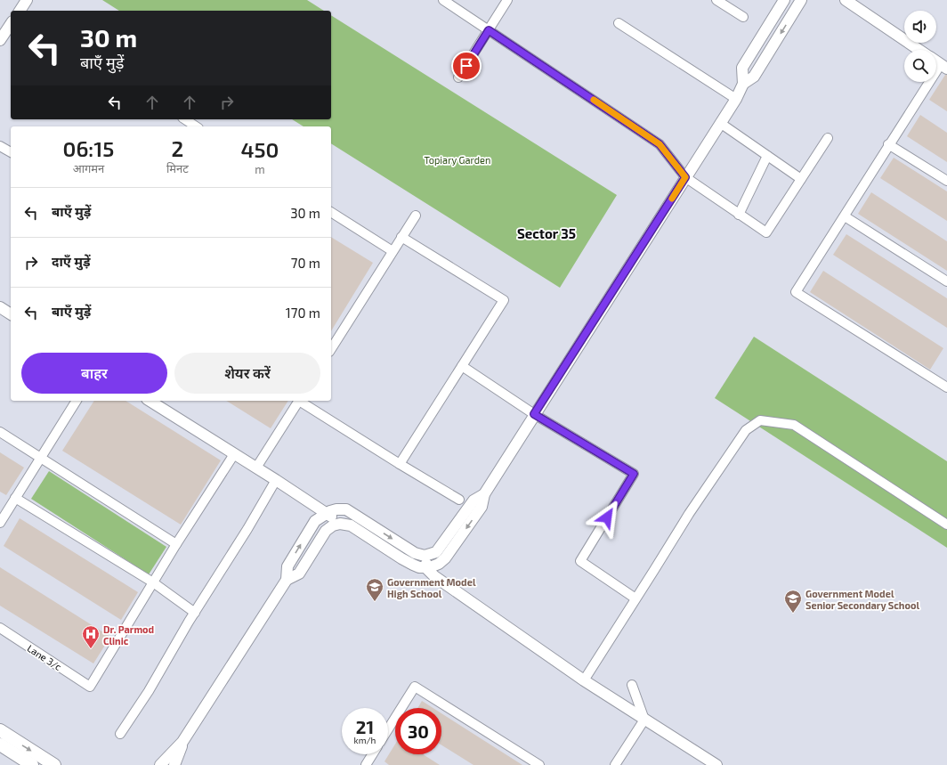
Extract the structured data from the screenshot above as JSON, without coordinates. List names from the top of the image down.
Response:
{
  "streets": {
    "street": ["Lane 3/c"]
  },
  "districts": ["Sector 35"],
  "parks": ["Topiary Garden"],
  "places": {
    "school or university": ["Government Model High School", "Government Model Senior Secondary School"],
    "hospital": ["Dr. Parmod Clinic"]
  },
  "page": {
    "turn": ["30 m", "बाएँ मुड़ें"],
    "eta": [
      "06:15",
      "आगमन",
      "2",
      "मिनट",
      "450",
      "m"
    ],
    "list": [
      {
        "name": "बाएँ मुड़ें",
        "value": "30 m"
      },
      {
        "name": "दाएँ मुड़ें",
        "value": "70 m"
      },
      {
        "name": "बाएँ मुड़ें",
        "value": "170 m"
      }
    ],
    "buttons": ["बाहर", "शेयर करें"],
    "speed": "21 km/h",
    "limit": "30"
  }
}
